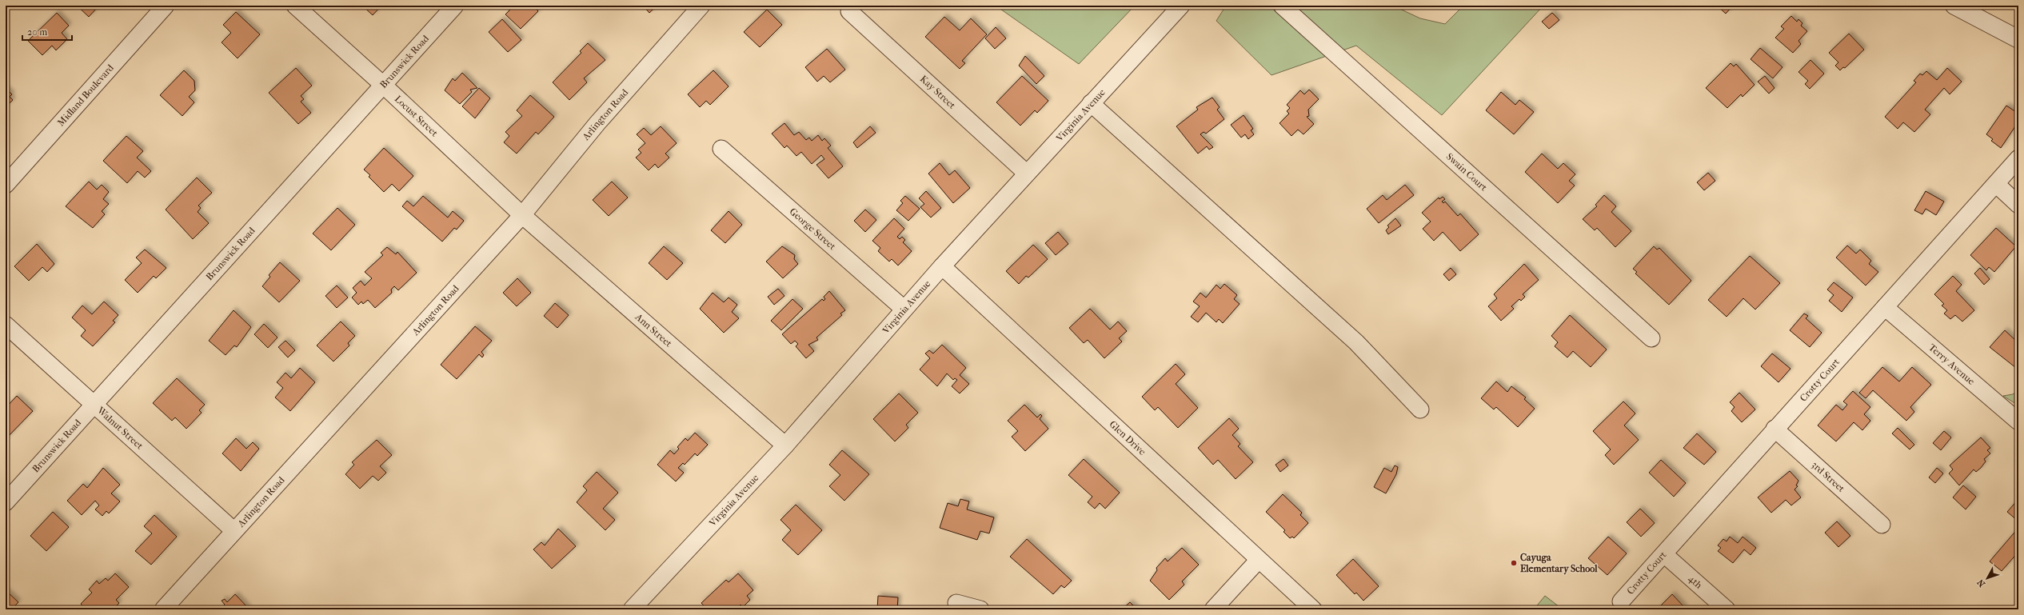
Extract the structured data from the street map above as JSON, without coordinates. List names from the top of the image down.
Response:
{
  "streets": {
    "street": [
      "Brunswick Road",
      "Kay Street",
      "Midland Boulevard",
      "Arlington Road",
      "Virginia Avenue",
      "Locust Street",
      "Swain Court",
      "George Street",
      "Ann Street",
      "Terry Avenue",
      "Crotty Court",
      "Walnut Street",
      "Glen Drive",
      "3rd Street",
      "4th"
    ]
  },
  "crossings": [
    ["Brunswick Road", "Locust Street"],
    ["Brunswick Road", "Walnut Street"],
    ["Kay Street", "Virginia Avenue"],
    ["Arlington Road", "Locust Street"],
    ["Arlington Road", "Ann Street"],
    ["Arlington Road", "Walnut Street"],
    ["Virginia Avenue", "George Street"],
    ["Virginia Avenue", "Ann Street"],
    ["Virginia Avenue", "Glen Drive"],
    ["Locust Street", "Ann Street"],
    ["Terry Avenue", "Crotty Court"],
    ["Crotty Court", "3rd Street"],
    ["Crotty Court", "4th"]
  ],
  "places": ["Cayuga Elementary School"],
  "scale_bar": "20 m",
  "north": "bottom left"
}
